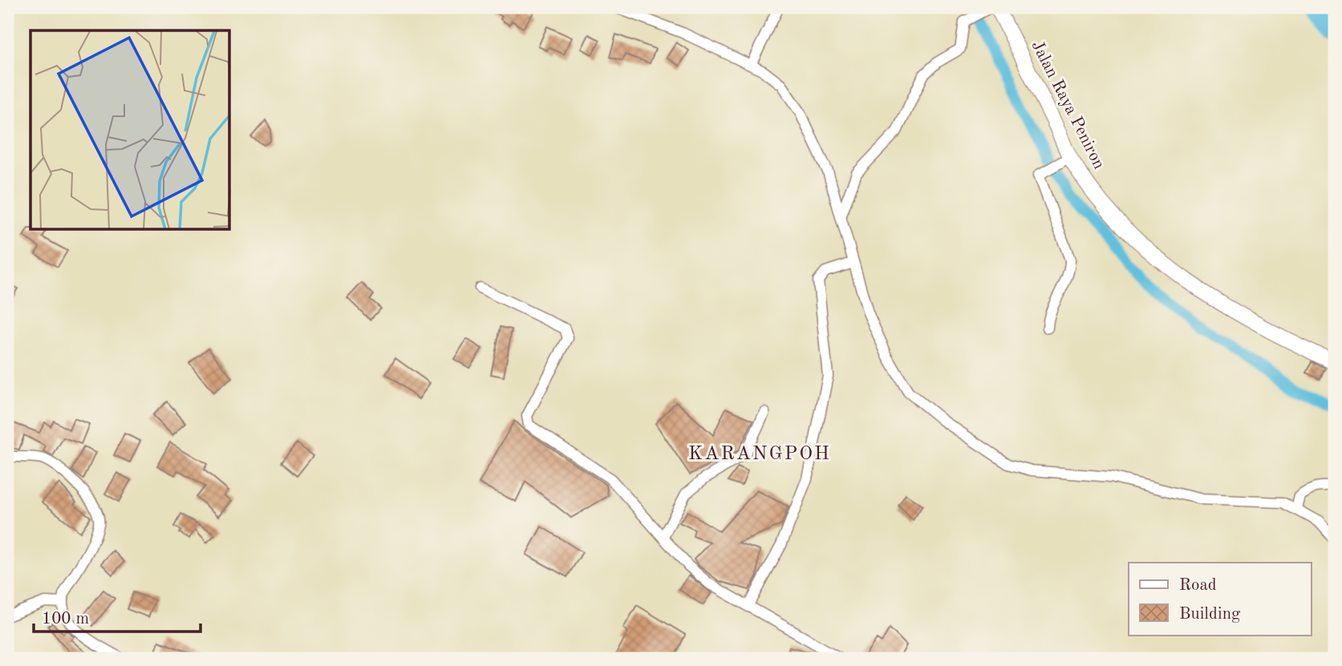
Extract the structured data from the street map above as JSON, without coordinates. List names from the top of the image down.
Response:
{
  "streets": {
    "main road": ["Jalan Raya Peniron"]
  },
  "districts": ["KARANGPOH"],
  "legend": ["Road", "Building"],
  "scale_bar": "100 m"
}
